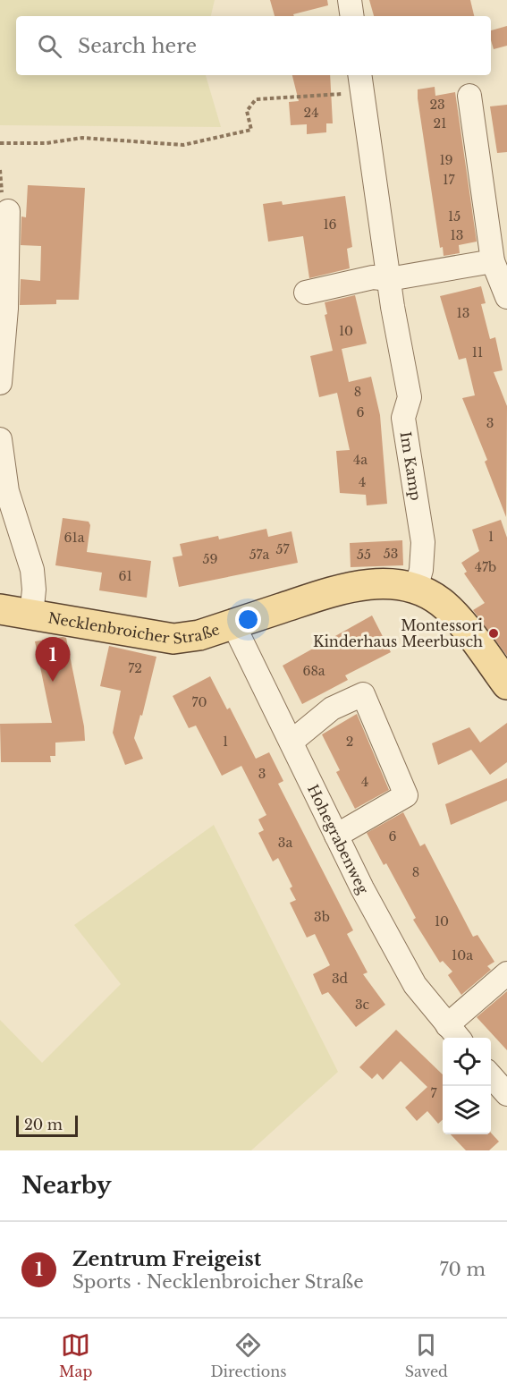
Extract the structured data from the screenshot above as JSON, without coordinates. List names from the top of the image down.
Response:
{
  "streets": {
    "main road": ["Necklenbroicher Straße"],
    "street": ["Im Kamp", "Hohegrabenweg"]
  },
  "crossings": [
    ["Im Kamp", "Necklenbroicher Straße"],
    ["Necklenbroicher Straße", "Hohegrabenweg"]
  ],
  "places": ["Montessori Kinderhaus Meerbusch"],
  "house_numbers": [
    "23",
    "24",
    "21",
    "19",
    "17",
    "15",
    "16",
    "13",
    "13",
    "10",
    "11",
    "8",
    "6",
    "3",
    "4a",
    "4",
    "1",
    "61a",
    "57",
    "53",
    "57a",
    "55",
    "59",
    "47b",
    "61",
    "72",
    "68a",
    "70",
    "1",
    "2",
    "3",
    "4",
    "6",
    "3a",
    "8",
    "3b",
    "10",
    "10a",
    "3d",
    "3c",
    "7"
  ],
  "scale_bar": "20 m",
  "page": {
    "search": "Search here",
    "pins": "1",
    "scale": "20 m",
    "heading": "Nearby",
    "list": [
      {
        "mark": "1",
        "name": "Zentrum Freigeist",
        "note": "Sports · Necklenbroicher Straße",
        "value": "70 m"
      }
    ],
    "nav": ["Map", "Directions", "Saved"]
  }
}
